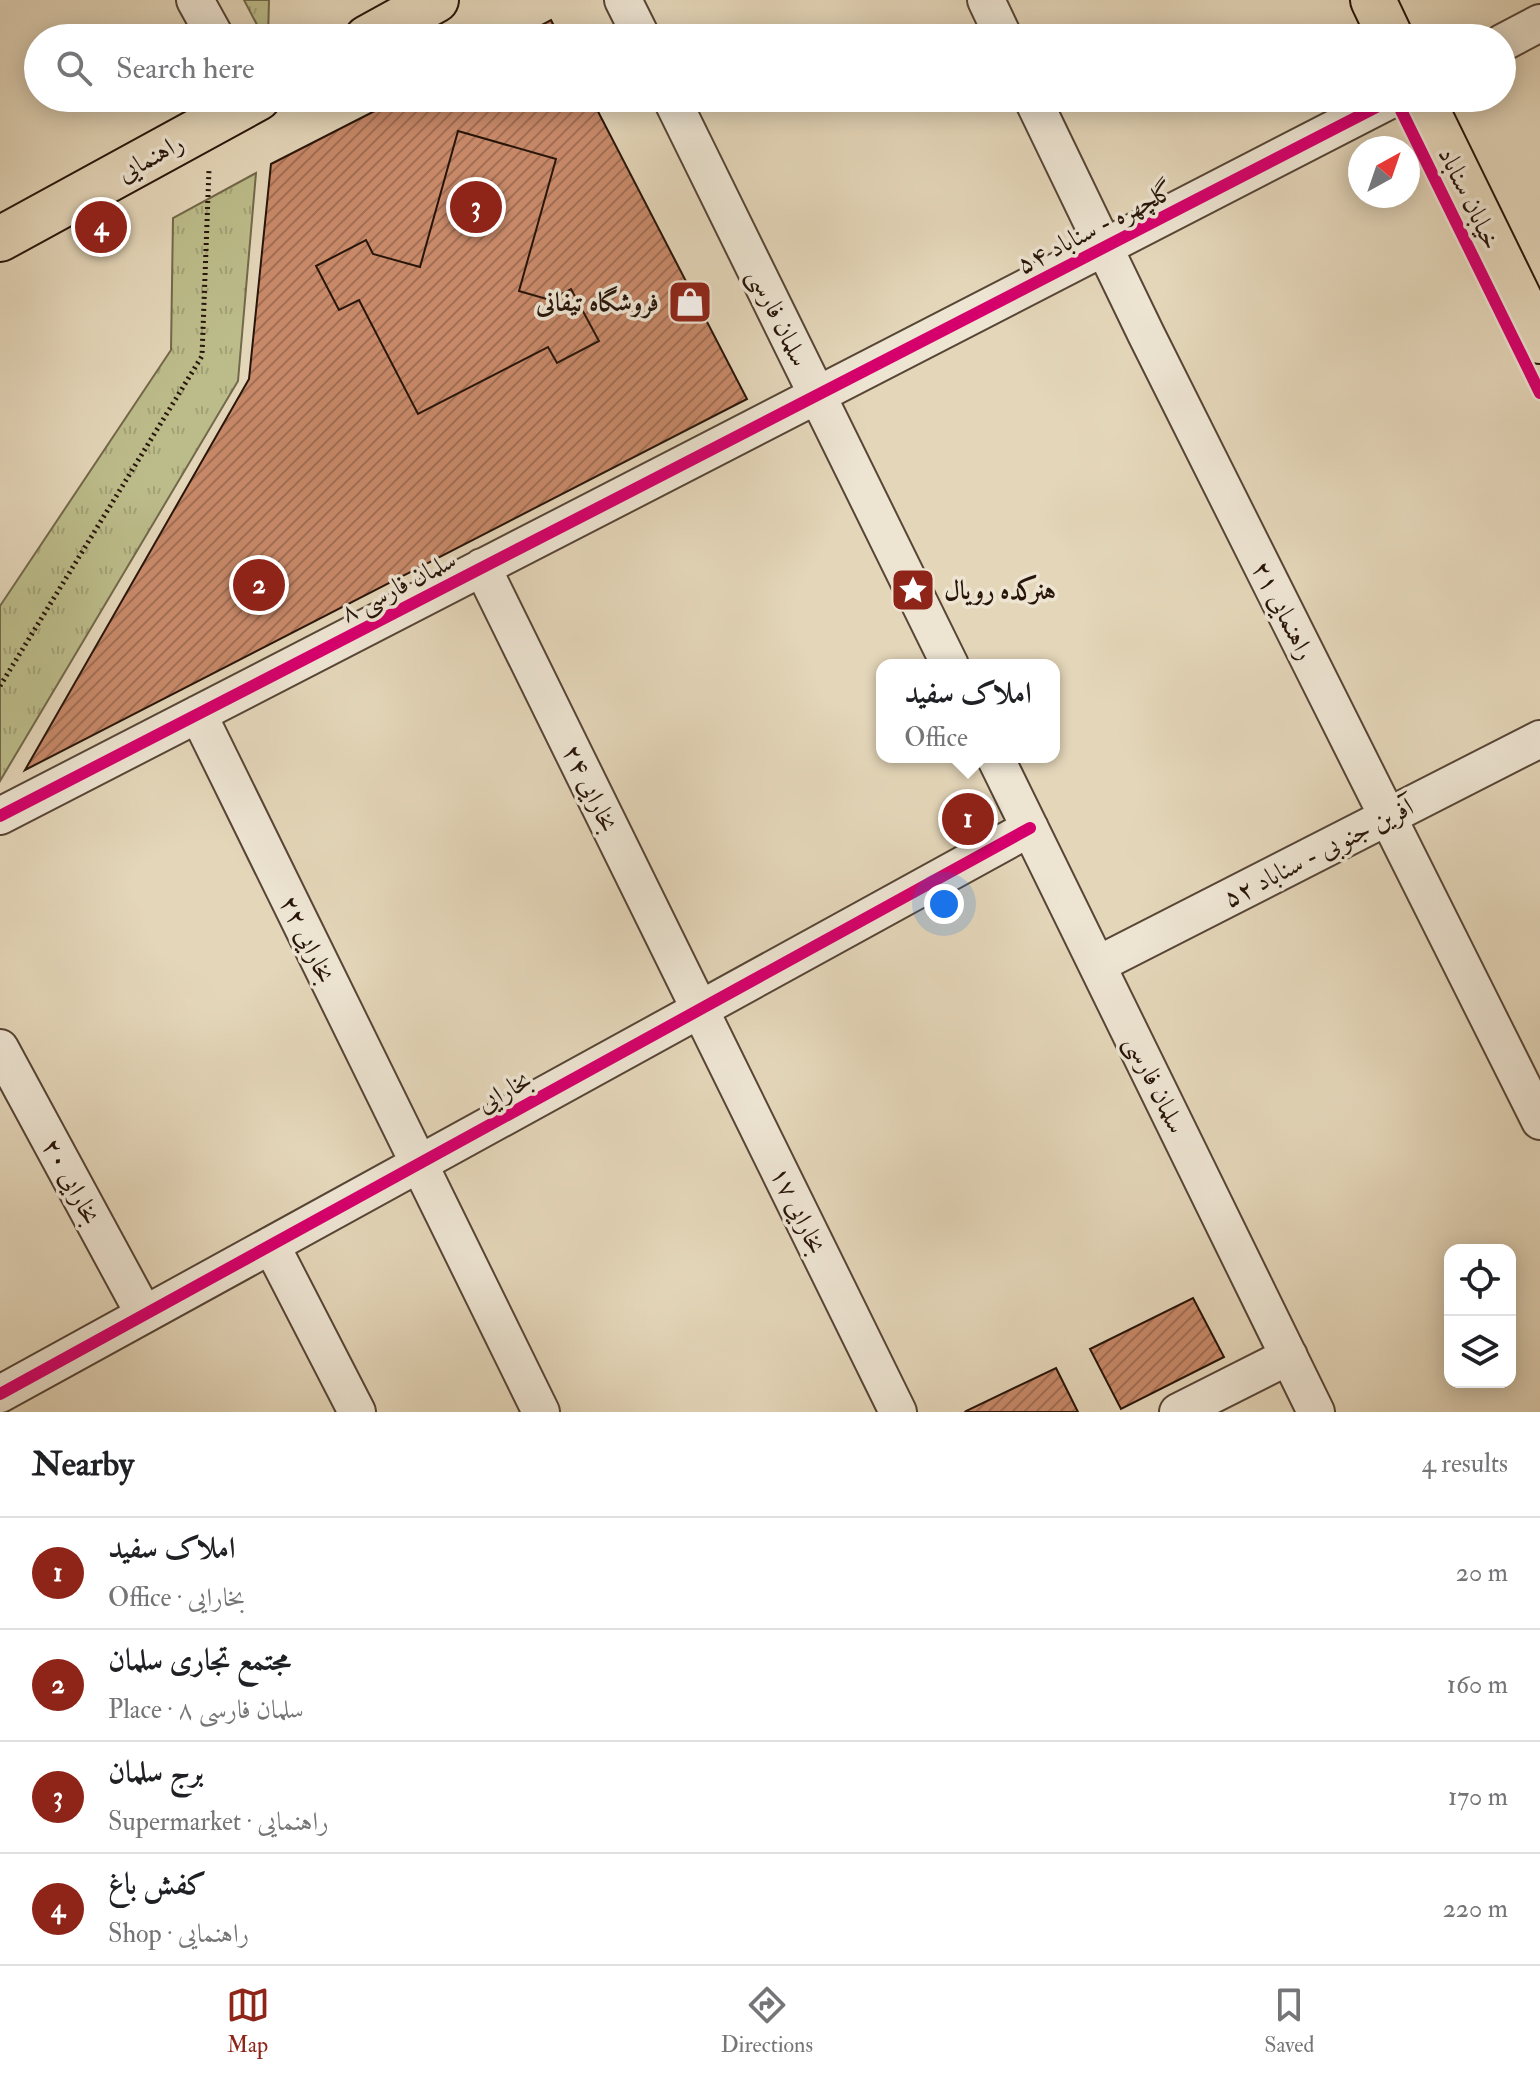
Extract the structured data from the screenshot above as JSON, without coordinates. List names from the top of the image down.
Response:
{
  "streets": {
    "main road": ["راهنمایی", "خیابان سناباد"],
    "street": [
      "گلچهره - سناباد ۵۴",
      "سلمان فارسی",
      "سلمان فارسی ۸",
      "راهنمایی ۲۱",
      "بخارایی ۲۴",
      "آفرین جنوبی - سناباد ۵۲",
      "بخارایی ۲۲",
      "بخارایی",
      "بخارایی ۲۰",
      "بخارایی ۱۷"
    ]
  },
  "crossings": [
    ["گلچهره - سناباد ۵۴", "سلمان فارسی"],
    ["گلچهره - سناباد ۵۴", "سلمان فارسی ۸"],
    ["گلچهره - سناباد ۵۴", "راهنمایی ۲۱"],
    ["سلمان فارسی", "سلمان فارسی ۸"],
    ["سلمان فارسی", "آفرین جنوبی - سناباد ۵۲"],
    ["سلمان فارسی", "بخارایی"],
    ["سلمان فارسی ۸", "بخارایی ۲۴"],
    ["سلمان فارسی ۸", "بخارایی ۲۲"],
    ["راهنمایی ۲۱", "آفرین جنوبی - سناباد ۵۲"],
    ["بخارایی ۲۴", "بخارایی"],
    ["بخارایی ۲۴", "بخارایی ۱۷"],
    ["بخارایی ۲۲", "بخارایی"],
    ["بخارایی", "بخارایی ۲۰"],
    ["بخارایی", "بخارایی ۱۷"]
  ],
  "places": {
    "shop": ["فروشگاه تیفانی"],
    "place": ["هنرکده رویال"]
  },
  "north": "top right",
  "page": {
    "search": "Search here",
    "pins": [
      "3",
      "4",
      "2",
      "1"
    ],
    "popup": ["املاک سفید", "Office"],
    "heading": ["Nearby", "4 results"],
    "list": [
      {
        "mark": "1",
        "name": "املاک سفید",
        "note": "Office · بخارایی",
        "value": "20 m"
      },
      {
        "mark": "2",
        "name": "مجتمع تجاری سلمان",
        "note": "Place · سلمان فارسی ۸",
        "value": "160 m"
      },
      {
        "mark": "3",
        "name": "برج سلمان",
        "note": "Supermarket · راهنمایی",
        "value": "170 m"
      },
      {
        "mark": "4",
        "name": "کفش باغ",
        "note": "Shop · راهنمایی",
        "value": "220 m"
      }
    ],
    "nav": ["Map", "Directions", "Saved"]
  }
}
